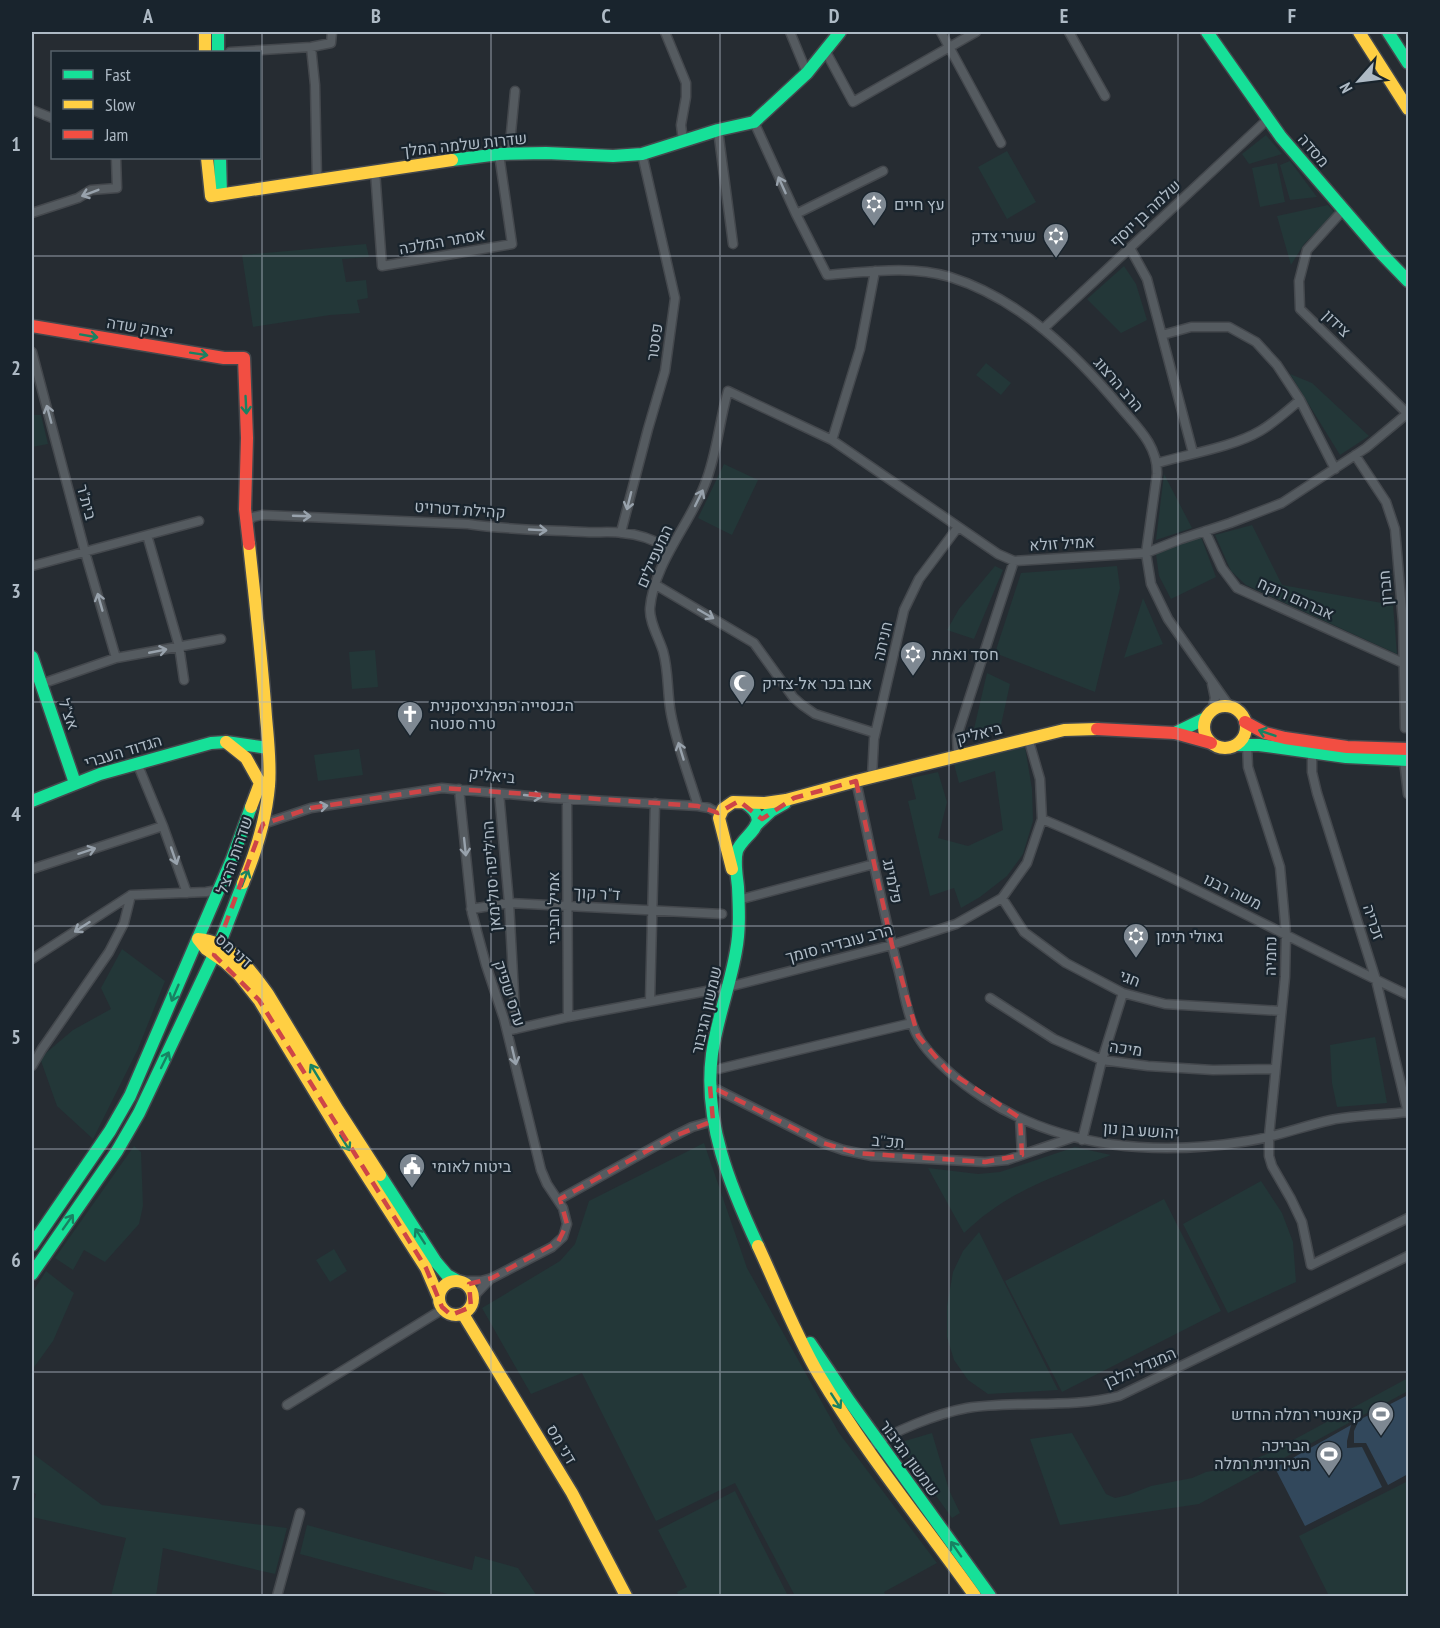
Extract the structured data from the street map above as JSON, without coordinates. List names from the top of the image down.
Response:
{
  "streets": {
    "main road": [
      "שדרות שלמה המלך",
      "מסדה",
      "יצחק שדה",
      "אצ\"ל",
      "ביאליק",
      "הגדוד העברי",
      "שדרות הרצל",
      "דני מס",
      "שמשון הגיבור"
    ],
    "street": [
      "שלמה בן יוסף",
      "אסתר המלכה",
      "צידון",
      "פסטר",
      "הרב הרצוג",
      "בית\"ר",
      "קהילת דטרויט",
      "אמיל זולא",
      "המעפילים",
      "חברון",
      "אברהם רוקח",
      "חניתה",
      "הח'ליפה סולימאן",
      "פלמינג",
      "משה רבנו",
      "ד\"ר קוך",
      "אמיל חביבי",
      "זכריה",
      "הרב עובדיה סומך",
      "נחמיה",
      "חגי",
      "עדס שפיק",
      "מיכה",
      "יהושע בן נון",
      "תכ''ב",
      "המגדל הלבן"
    ]
  },
  "crossings": [
    ["שדרות שלמה המלך", "אסתר המלכה"],
    ["שדרות שלמה המלך", "פסטר"],
    ["מסדה", "שלמה בן יוסף"],
    ["מסדה", "צידון"],
    ["שלמה בן יוסף", "הרב הרצוג"],
    ["צידון", "אמיל זולא"],
    ["יצחק שדה", "שדרות הרצל"],
    ["פסטר", "קהילת דטרויט"],
    ["קהילת דטרויט", "המעפילים"],
    ["קהילת דטרויט", "שדרות הרצל"],
    ["אמיל זולא", "המעפילים"],
    ["אמיל זולא", "חברון"],
    ["אמיל זולא", "אברהם רוקח"],
    ["אמיל זולא", "חניתה"],
    ["המעפילים", "ביאליק"],
    ["חברון", "אברהם רוקח"],
    ["חניתה", "ביאליק"],
    ["אצ\"ל", "הגדוד העברי"],
    ["ביאליק", "שדרות הרצל"],
    ["ביאליק", "הח'ליפה סולימאן"],
    ["ביאליק", "פלמינג"],
    ["ביאליק", "אמיל חביבי"],
    ["ביאליק", "הרב עובדיה סומך"],
    ["ביאליק", "נחמיה"],
    ["ביאליק", "עדס שפיק"],
    ["ביאליק", "שמשון הגיבור"],
    ["הגדוד העברי", "שדרות הרצל"],
    ["שדרות הרצל", "דני מס"],
    ["הח'ליפה סולימאן", "ד\"ר קוך"],
    ["הח'ליפה סולימאן", "הרב עובדיה סומך"],
    ["הח'ליפה סולימאן", "עדס שפיק"],
    ["פלמינג", "הרב עובדיה סומך"],
    ["פלמינג", "יהושע בן נון"],
    ["משה רבנו", "זכריה"],
    ["משה רבנו", "הרב עובדיה סומך"],
    ["משה רבנו", "נחמיה"],
    ["ד\"ר קוך", "אמיל חביבי"],
    ["ד\"ר קוך", "עדס שפיק"],
    ["אמיל חביבי", "הרב עובדיה סומך"],
    ["זכריה", "יהושע בן נון"],
    ["הרב עובדיה סומך", "חגי"],
    ["הרב עובדיה סומך", "עדס שפיק"],
    ["הרב עובדיה סומך", "שמשון הגיבור"],
    ["נחמיה", "חגי"],
    ["נחמיה", "מיכה"],
    ["נחמיה", "יהושע בן נון"],
    ["שמשון הגיבור", "תכ''ב"],
    ["שמשון הגיבור", "המגדל הלבן"],
    ["יהושע בן נון", "תכ''ב"]
  ],
  "one_way": [
    "יצחק שדה",
    "פסטר",
    "קהילת דטרויט",
    "המעפילים",
    "עדס שפיק"
  ],
  "places": {
    "synagogue": [
      "עץ חיים",
      "שערי צדק",
      "חסד ואמת",
      "גאולי תימן"
    ],
    "mosque": ["אבו בכר אל-צדיק"],
    "church": ["הכנסייה הפרנציסקנית טרה סנטה"],
    "public building": ["ביטוח לאומי"],
    "sports": ["קאנטרי רמלה החדש", "הבריכה העירונית רמלה"]
  },
  "legend": ["Fast", "Slow", "Jam"],
  "north": "bottom left",
  "grid": {
    "columns": [
      "A",
      "B",
      "C",
      "D",
      "E",
      "F"
    ],
    "rows": [
      "1",
      "2",
      "3",
      "4",
      "5",
      "6",
      "7"
    ]
  }
}
